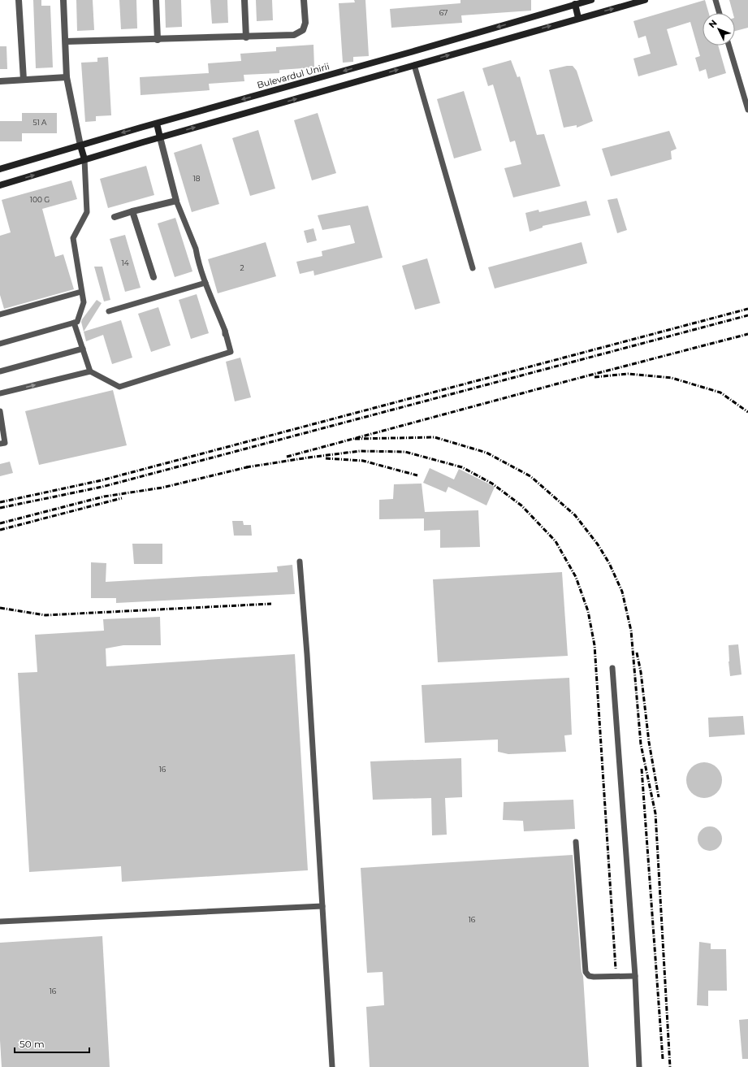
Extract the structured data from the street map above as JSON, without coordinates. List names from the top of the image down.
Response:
{
  "streets": {
    "main road": ["Bulevardul Unirii"]
  },
  "house_numbers": [
    "67",
    "51 A",
    "18",
    "100 G",
    "14",
    "2",
    "16",
    "16",
    "16"
  ],
  "scale_bar": "50 m",
  "north": "top left"
}
